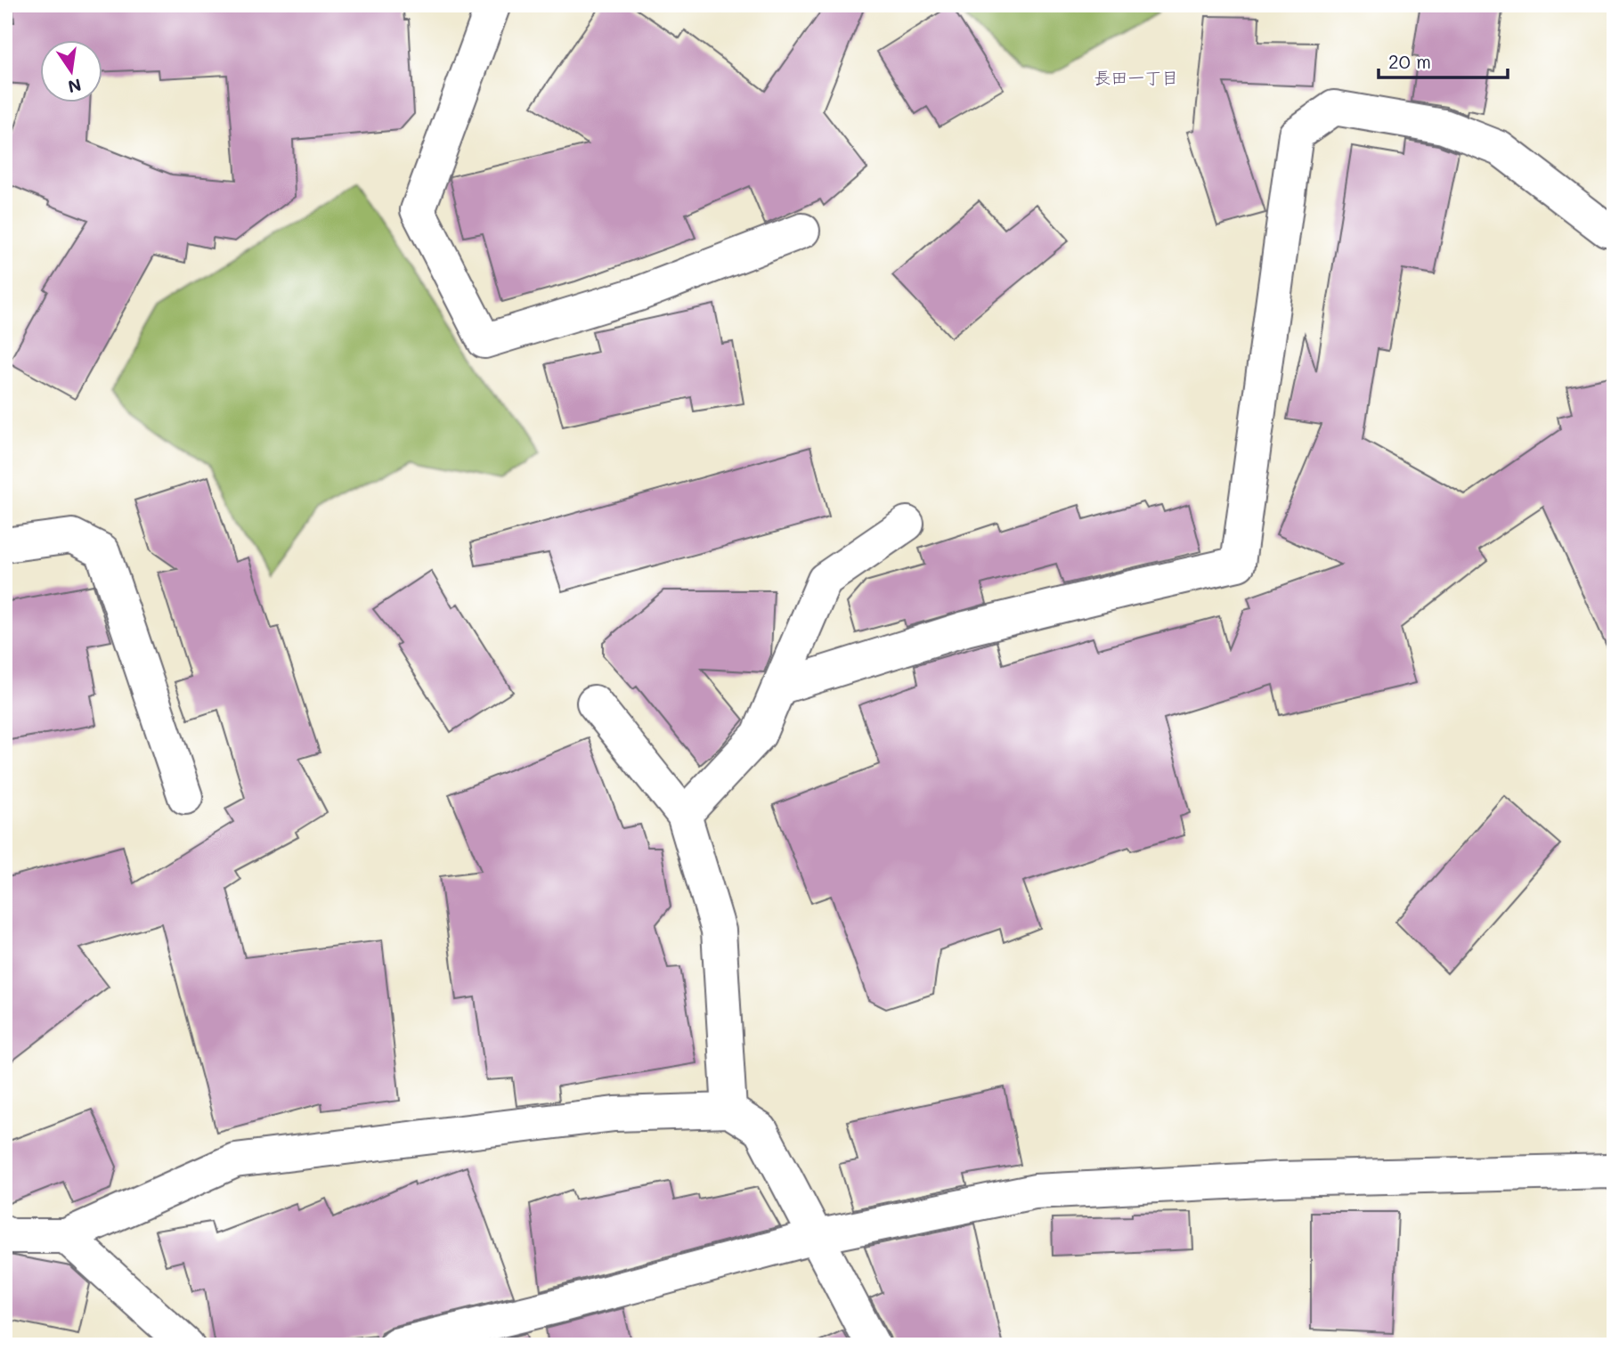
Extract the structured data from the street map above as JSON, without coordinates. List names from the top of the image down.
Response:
{
  "districts": ["長田一丁目"],
  "scale_bar": "20 m",
  "north": "bottom"
}
